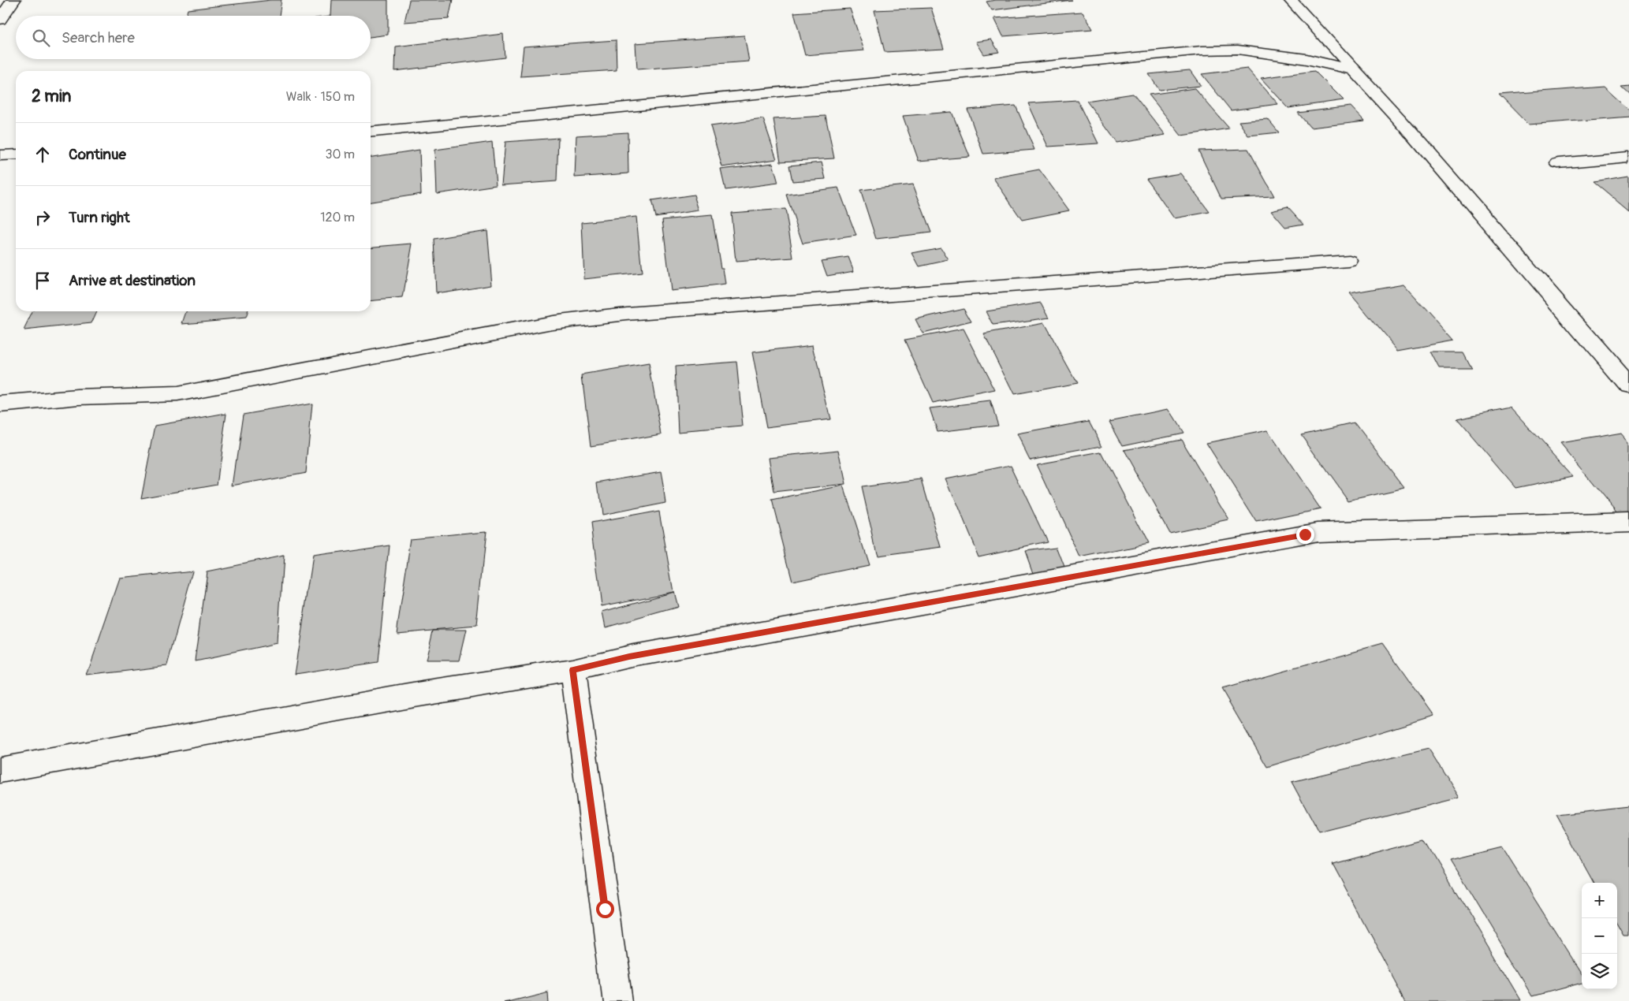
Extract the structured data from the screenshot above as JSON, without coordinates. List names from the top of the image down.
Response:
{
  "page": {
    "search": "Search here",
    "heading": ["2 min", "Walk · 150 m"],
    "list": [
      ["Continue", "30 m"],
      ["Turn right", "120 m"],
      "Arrive at destination"
    ],
    "map_buttons": ["+", "−"]
  }
}
